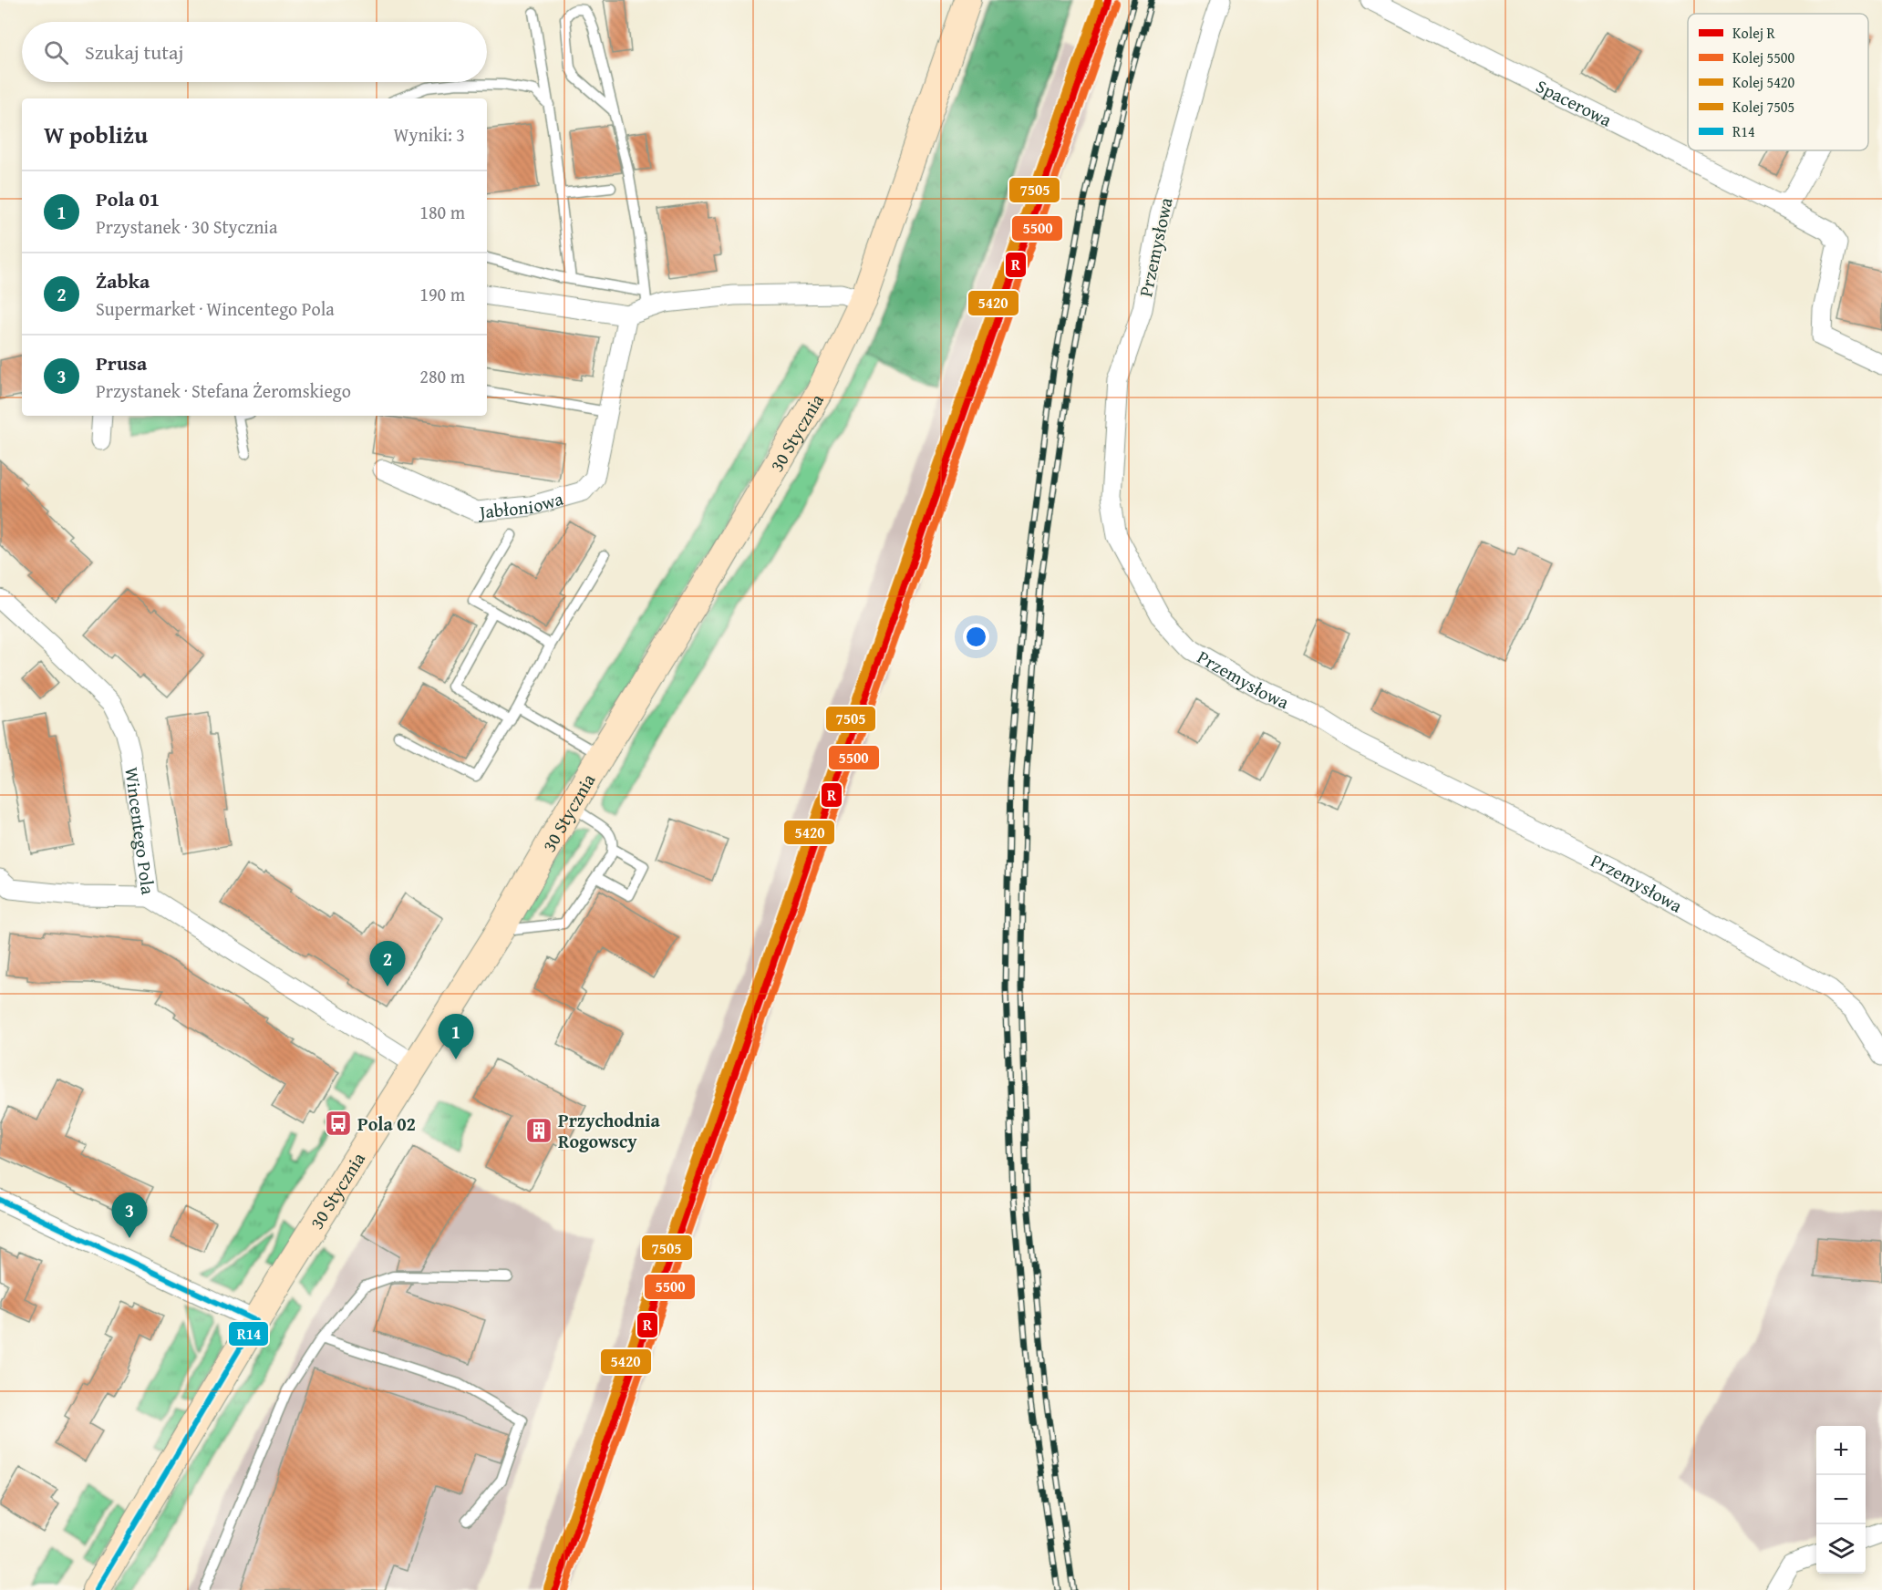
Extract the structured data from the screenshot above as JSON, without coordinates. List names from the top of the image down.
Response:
{
  "streets": {
    "street": [
      "Spacerowa",
      "Przemysłowa",
      "30 Stycznia",
      "Jabłoniowa",
      "Wincentego Pola"
    ]
  },
  "crossings": [
    ["30 Stycznia", "Wincentego Pola"]
  ],
  "places": {
    "bus stop": ["Pola 02"],
    "building": ["Przychodnia Rogowscy"]
  },
  "lines": [
    "rail line R",
    "rail line 5420",
    "rail line 5500",
    "rail line 7505",
    "transit line R14"
  ],
  "legend": [
    "Kolej R",
    "Kolej 5500",
    "Kolej 5420",
    "Kolej 7505",
    "R14"
  ],
  "page": {
    "search": "Szukaj tutaj",
    "heading": ["W pobliżu", "Wyniki: 3"],
    "list": [
      {
        "mark": "1",
        "name": "Pola 01",
        "note": "Przystanek · 30 Stycznia",
        "value": "180 m"
      },
      {
        "mark": "2",
        "name": "Żabka",
        "note": "Supermarket · Wincentego Pola",
        "value": "190 m"
      },
      {
        "mark": "3",
        "name": "Prusa",
        "note": "Przystanek · Stefana Żeromskiego",
        "value": "280 m"
      }
    ],
    "pins": ["2", "1", "3"],
    "map_buttons": ["+", "−"]
  }
}
